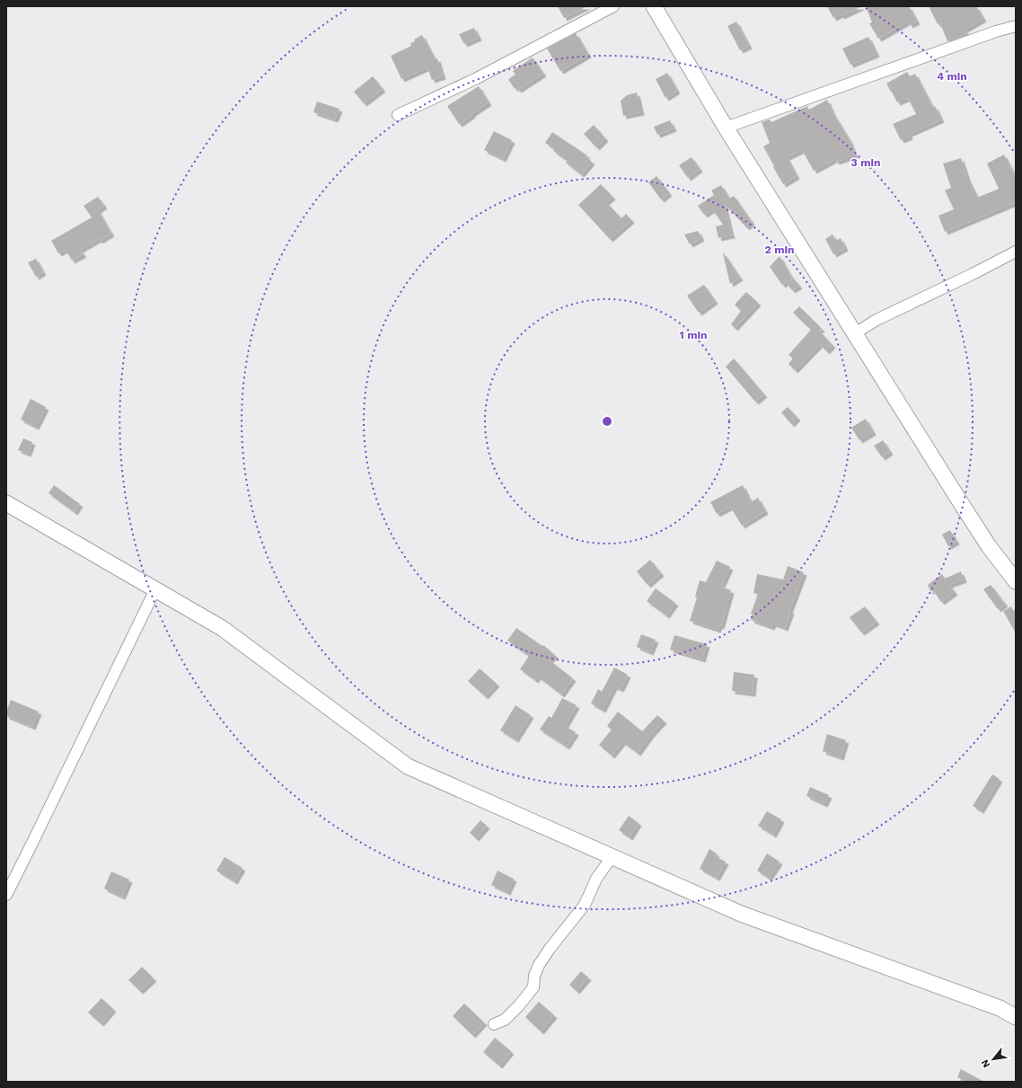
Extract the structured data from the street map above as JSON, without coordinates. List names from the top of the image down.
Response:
{
  "north": "bottom left",
  "rings": [
    "4 min",
    "3 min",
    "2 min",
    "1 min"
  ]
}
